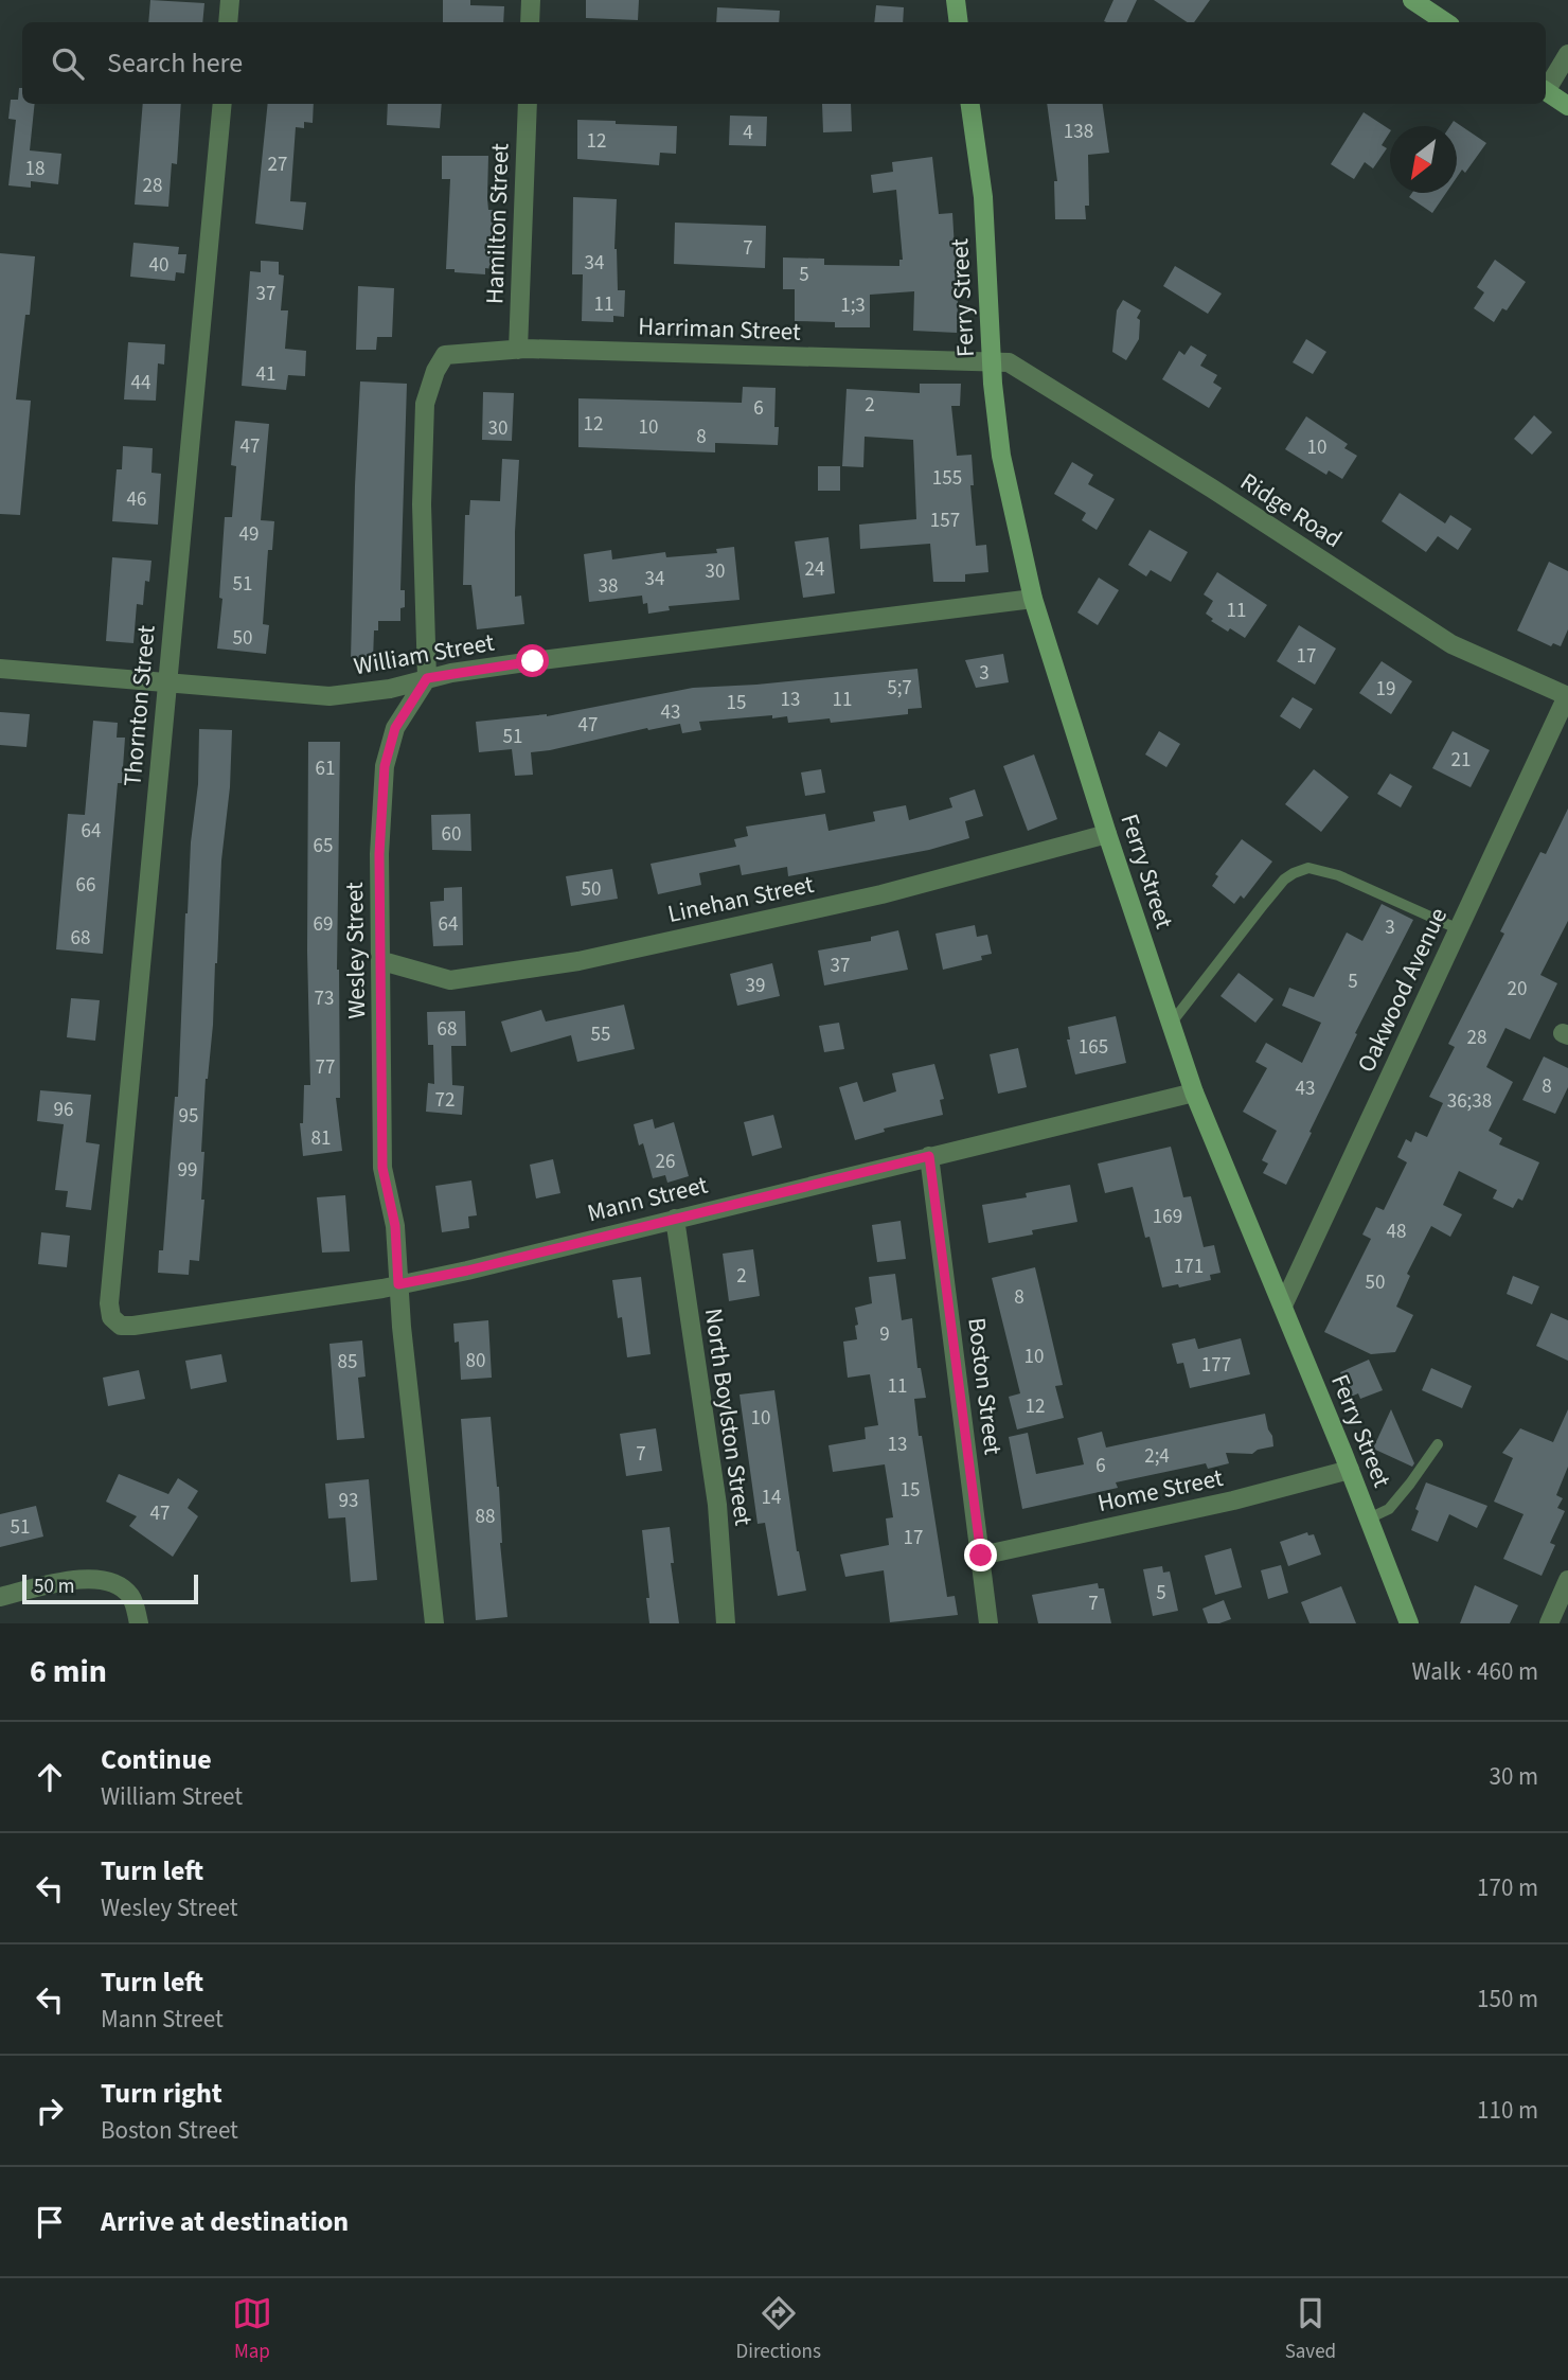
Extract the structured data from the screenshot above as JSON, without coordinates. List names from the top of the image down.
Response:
{
  "streets": {
    "street": [
      "Hamilton Street",
      "Ferry Street",
      "Harriman Street",
      "Ridge Road",
      "William Street",
      "Thornton Street",
      "Linehan Street",
      "Wesley Street",
      "Oakwood Avenue",
      "Mann Street",
      "Boston Street",
      "North Boylston Street",
      "Home Street"
    ]
  },
  "crossings": [
    ["Hamilton Street", "Harriman Street"],
    ["Ferry Street", "Harriman Street"],
    ["Ferry Street", "Ridge Road"],
    ["Ferry Street", "William Street"],
    ["Ferry Street", "Linehan Street"],
    ["Ferry Street", "Oakwood Avenue"],
    ["Ferry Street", "Mann Street"],
    ["Ferry Street", "Home Street"],
    ["Harriman Street", "Ridge Road"],
    ["Harriman Street", "William Street"],
    ["Harriman Street", "Wesley Street"],
    ["Ridge Road", "Oakwood Avenue"],
    ["William Street", "Thornton Street"],
    ["William Street", "Wesley Street"],
    ["Thornton Street", "Mann Street"],
    ["Linehan Street", "Wesley Street"],
    ["Wesley Street", "Mann Street"],
    ["Mann Street", "Boston Street"],
    ["Mann Street", "North Boylston Street"],
    ["Boston Street", "Home Street"]
  ],
  "house_numbers": [
    "138",
    "4",
    "12",
    "27",
    "18",
    "28",
    "7",
    "34",
    "40",
    "5",
    "37",
    "11",
    "1;3",
    "41",
    "44",
    "2",
    "6",
    "12",
    "10",
    "30",
    "8",
    "47",
    "10",
    "155",
    "46",
    "157",
    "49",
    "24",
    "30",
    "34",
    "51",
    "38",
    "11",
    "50",
    "17",
    "3",
    "5;7",
    "19",
    "13",
    "11",
    "15",
    "43",
    "47",
    "51",
    "21",
    "61",
    "64",
    "60",
    "65",
    "66",
    "50",
    "69",
    "64",
    "3",
    "68",
    "37",
    "5",
    "39",
    "20",
    "73",
    "68",
    "55",
    "28",
    "165",
    "77",
    "8",
    "43",
    "72",
    "36;38",
    "96",
    "95",
    "81",
    "26",
    "99",
    "169",
    "48",
    "171",
    "2",
    "50",
    "8",
    "9",
    "10",
    "80",
    "85",
    "177",
    "11",
    "12",
    "10",
    "13",
    "7",
    "2;4",
    "6",
    "15",
    "14",
    "93",
    "47",
    "88",
    "51",
    "17",
    "5",
    "7"
  ],
  "scale_bar": "50 m",
  "north": "bottom left",
  "page": {
    "search": "Search here",
    "scale": "50 m",
    "heading": ["6 min", "Walk · 460 m"],
    "list": [
      ["Continue", "William Street", "30 m"],
      ["Turn left", "Wesley Street", "170 m"],
      ["Turn left", "Mann Street", "150 m"],
      ["Turn right", "Boston Street", "110 m"],
      "Arrive at destination"
    ],
    "nav": ["Map", "Directions", "Saved"]
  }
}
